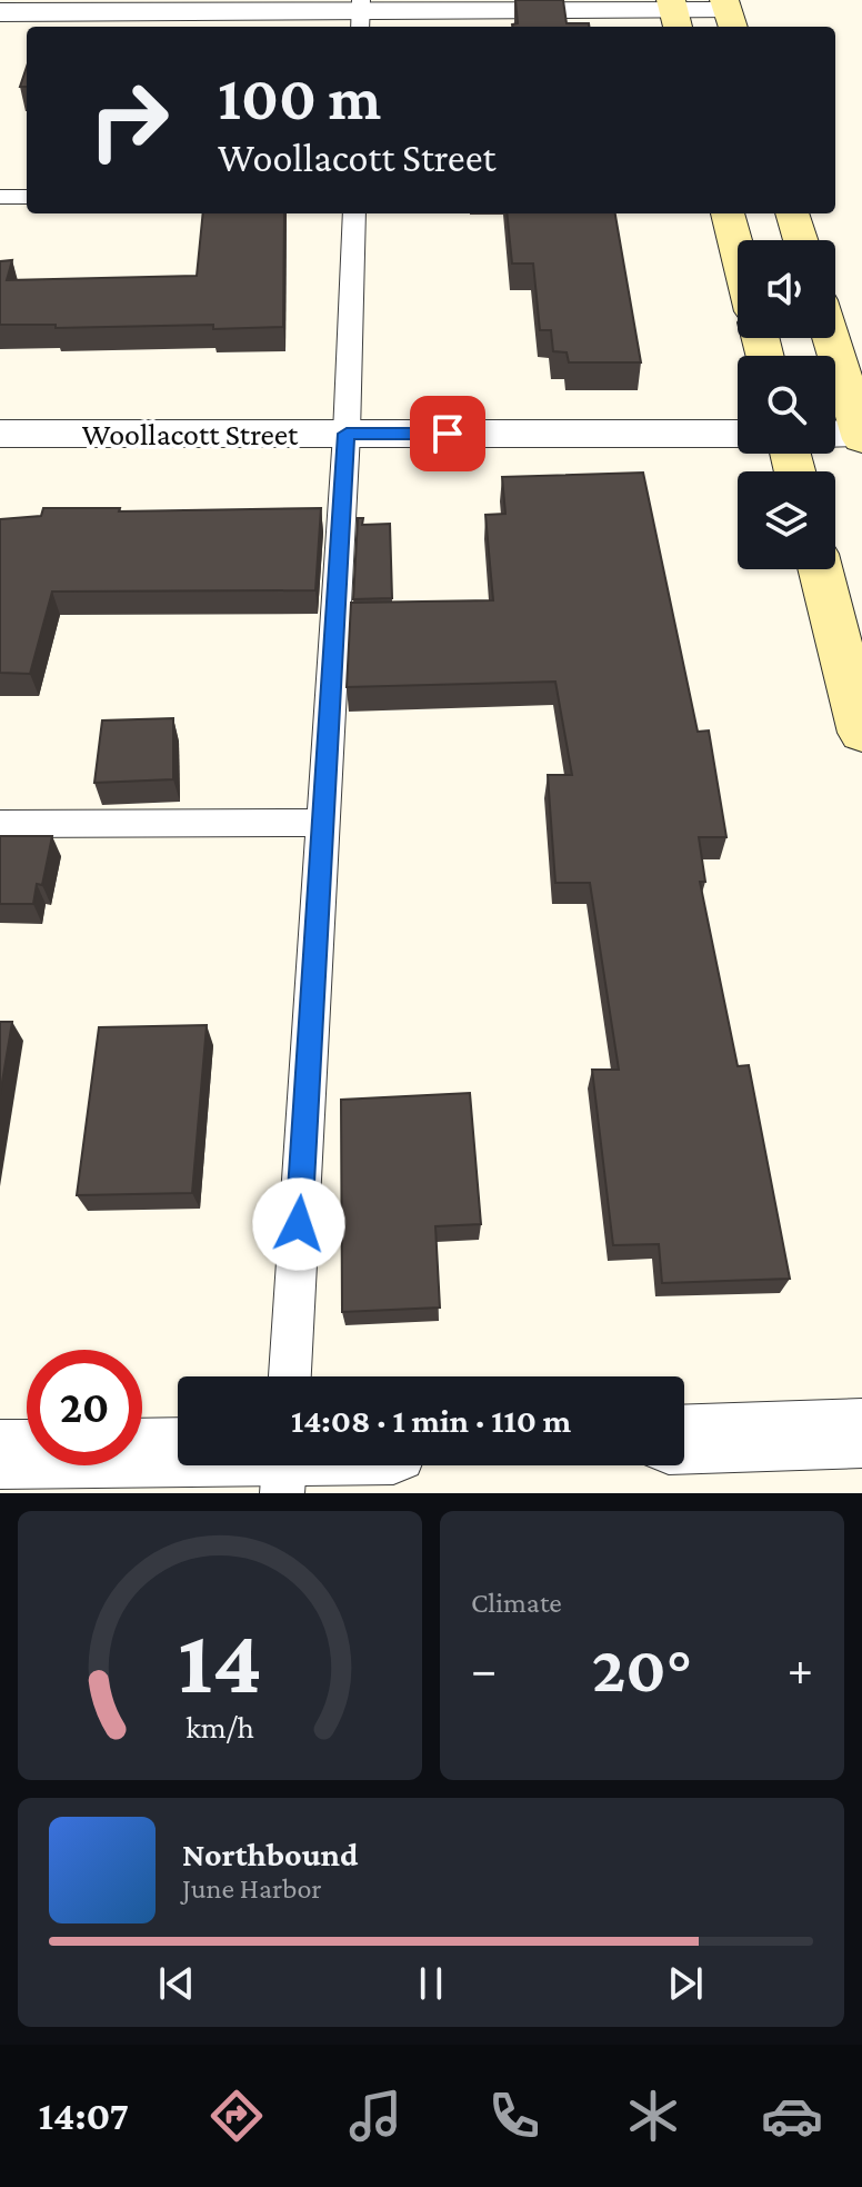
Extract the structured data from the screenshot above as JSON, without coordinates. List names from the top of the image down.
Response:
{
  "streets": {
    "street": ["Woollacott Street"]
  },
  "page": {
    "turn": ["100 m", "Woollacott Street"],
    "limit": "20",
    "trip": "14:08 · 1 min · 110 m",
    "tile": "Climate",
    "heat": ["−", "20°", "+"],
    "song": ["Northbound", "June Harbor"],
    "tabs": "14:07",
    "gauge": ["14", "km/h"]
  }
}
